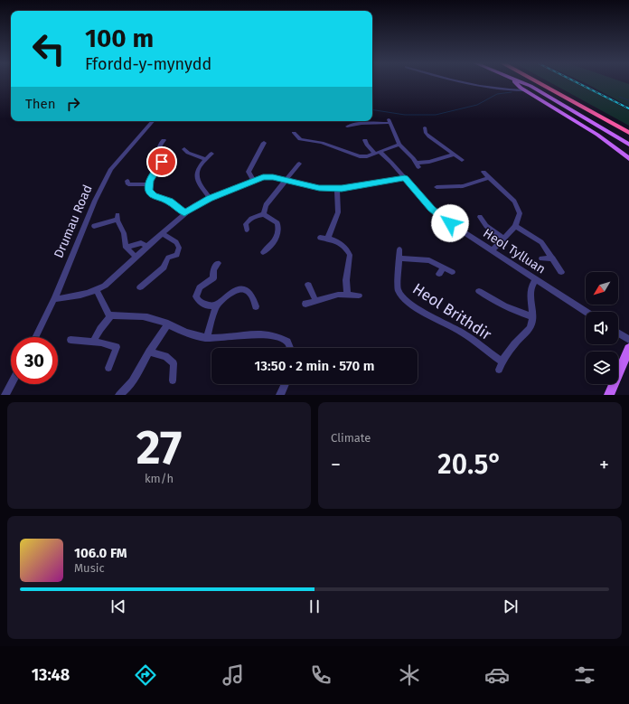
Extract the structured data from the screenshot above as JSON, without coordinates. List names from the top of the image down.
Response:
{
  "streets": {
    "street": ["Drumau Road", "Heol Tylluan", "Heol Brithdir"]
  },
  "north": "bottom left",
  "page": {
    "turn": ["100 m", "Ffordd-y-mynydd"],
    "then": "Then",
    "limit": "30",
    "trip": "13:50 · 2 min · 570 m",
    "tile": [
      ["27", "km/h"],
      "Climate"
    ],
    "heat": ["−", "20.5°", "+"],
    "song": ["106.0 FM", "Music"],
    "tabs": "13:48"
  }
}
